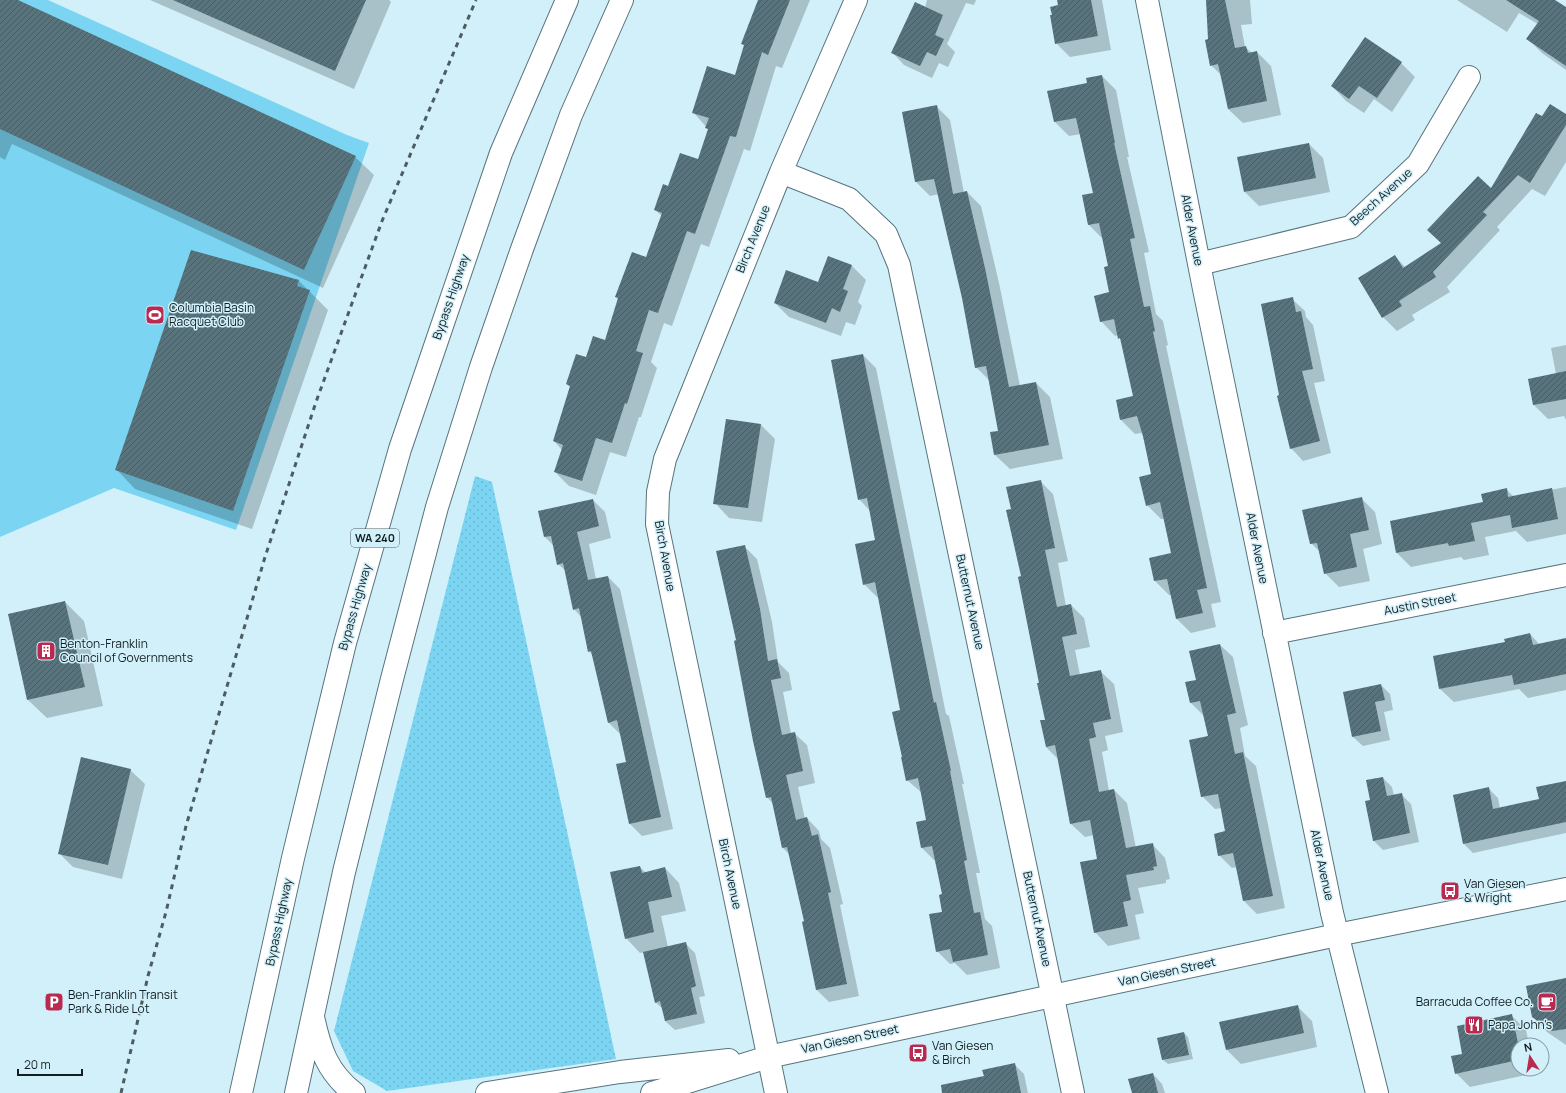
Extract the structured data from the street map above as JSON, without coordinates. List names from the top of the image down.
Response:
{
  "streets": {
    "main road": [
      "Beech Avenue",
      "Alder Avenue",
      "Birch Avenue",
      "Bypass Highway",
      "WA 240",
      "Butternut Avenue",
      "Austin Street",
      "Van Giesen Street"
    ]
  },
  "crossings": [
    ["Beech Avenue", "Alder Avenue"],
    ["Alder Avenue", "Austin Street"],
    ["Alder Avenue", "Van Giesen Street"],
    ["Birch Avenue", "Butternut Avenue"],
    ["Birch Avenue", "Van Giesen Street"],
    ["Butternut Avenue", "Van Giesen Street"]
  ],
  "places": {
    "sports": ["Columbia Basin Racquet Club"],
    "building": ["Benton-Franklin Council of Governments"],
    "bus stop": ["Van Giesen & Wright", "Van Giesen & Birch"],
    "parking": ["Ben-Franklin Transit Park & Ride Lot"],
    "cafe": ["Barracuda Coffee Co."],
    "restaurant": ["Papa John's"]
  },
  "scale_bar": "20 m",
  "north": "top"
}
